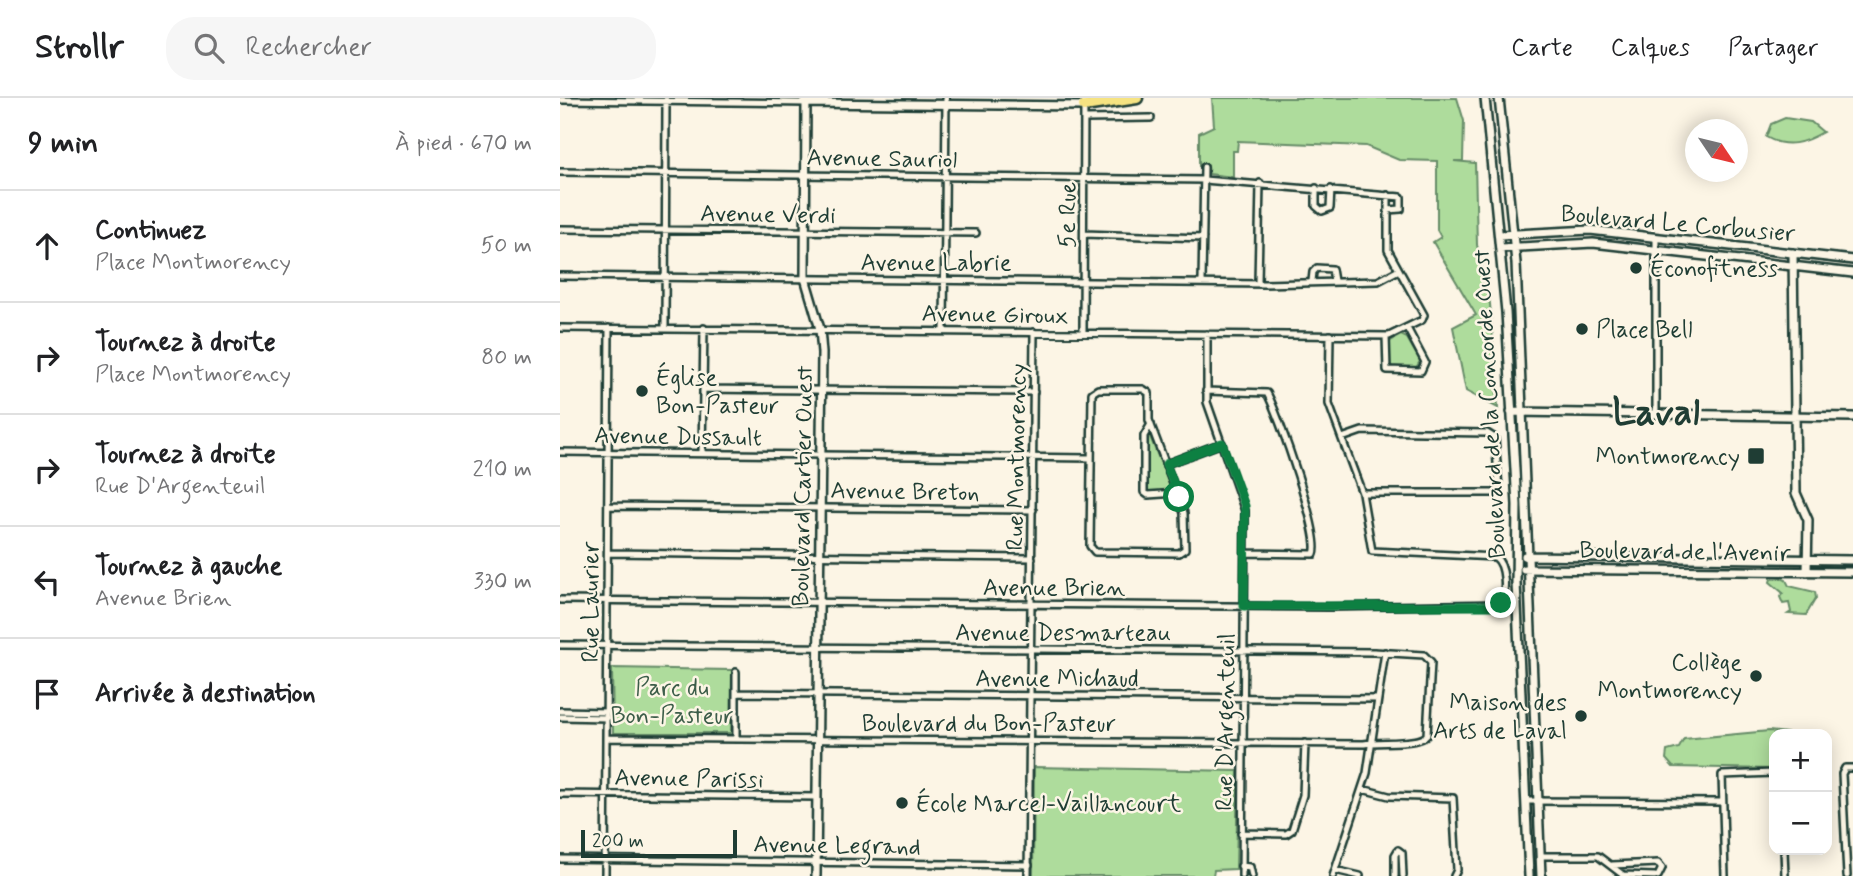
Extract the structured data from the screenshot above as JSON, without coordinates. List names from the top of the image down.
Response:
{
  "streets": {
    "street": [
      "Avenue Sauriol",
      "Avenue Verdi",
      "5e Rue",
      "Boulevard Le Corbusier",
      "Avenue Labrie",
      "Avenue Giroux",
      "Boulevard de la Concorde Ouest",
      "Avenue Dussault",
      "Rue Montmorency",
      "Boulevard Cartier Ouest",
      "Avenue Breton",
      "Boulevard de l'Avenir",
      "Avenue Brien",
      "Rue Laurier",
      "Avenue Desmarteau",
      "Avenue Michaud",
      "Rue D'Argenteuil",
      "Boulevard du Bon-Pasteur",
      "Avenue Parissi",
      "Avenue Legrand"
    ]
  },
  "crossings": [
    ["Avenue Sauriol", "5e Rue"],
    ["Avenue Sauriol", "Boulevard Cartier Ouest"],
    ["Avenue Verdi", "Boulevard Cartier Ouest"],
    ["5e Rue", "Avenue Labrie"],
    ["5e Rue", "Avenue Giroux"],
    ["Boulevard Le Corbusier", "Boulevard de la Concorde Ouest"],
    ["Avenue Labrie", "Avenue Giroux"],
    ["Avenue Labrie", "Boulevard Cartier Ouest"],
    ["Avenue Giroux", "Rue Montmorency"],
    ["Avenue Giroux", "Boulevard Cartier Ouest"],
    ["Avenue Giroux", "Rue Laurier"],
    ["Avenue Giroux", "Rue D'Argenteuil"],
    ["Boulevard de la Concorde Ouest", "Boulevard de l'Avenir"],
    ["Avenue Dussault", "Rue Montmorency"],
    ["Avenue Dussault", "Boulevard Cartier Ouest"],
    ["Avenue Dussault", "Rue Laurier"],
    ["Rue Montmorency", "Avenue Breton"],
    ["Rue Montmorency", "Avenue Brien"],
    ["Rue Montmorency", "Avenue Desmarteau"],
    ["Rue Montmorency", "Avenue Michaud"],
    ["Rue Montmorency", "Boulevard du Bon-Pasteur"],
    ["Rue Montmorency", "Avenue Legrand"],
    ["Boulevard Cartier Ouest", "Avenue Breton"],
    ["Boulevard Cartier Ouest", "Avenue Brien"],
    ["Boulevard Cartier Ouest", "Avenue Desmarteau"],
    ["Boulevard Cartier Ouest", "Avenue Michaud"],
    ["Boulevard Cartier Ouest", "Boulevard du Bon-Pasteur"],
    ["Boulevard Cartier Ouest", "Avenue Parissi"],
    ["Boulevard Cartier Ouest", "Avenue Legrand"],
    ["Avenue Breton", "Rue Laurier"],
    ["Avenue Brien", "Rue Laurier"],
    ["Avenue Brien", "Rue D'Argenteuil"],
    ["Rue Laurier", "Avenue Desmarteau"],
    ["Rue Laurier", "Boulevard du Bon-Pasteur"],
    ["Rue Laurier", "Avenue Parissi"],
    ["Rue Laurier", "Avenue Legrand"],
    ["Avenue Desmarteau", "Rue D'Argenteuil"],
    ["Avenue Desmarteau", "Boulevard du Bon-Pasteur"],
    ["Avenue Michaud", "Rue D'Argenteuil"],
    ["Rue D'Argenteuil", "Boulevard du Bon-Pasteur"]
  ],
  "districts": ["Laval"],
  "parks": ["Parc du Bon-Pasteur"],
  "places": {
    "other": [
      "Éconofitness",
      "Place Bell",
      "Église Bon-Pasteur",
      "Collège Montmorency",
      "Maison des Arts de Laval",
      "École Marcel-Vaillancourt"
    ],
    "transit": ["Montmorency"]
  },
  "scale_bar": "200 m",
  "north": "bottom right",
  "page": {
    "header": "Strollr",
    "search": "Rechercher",
    "nav": ["Carte", "Calques", "Partager"],
    "heading": ["9 min", "À pied · 670 m"],
    "list": [
      ["Continuez", "Place Montmorency", "50 m"],
      ["Tournez à droite", "Place Montmorency", "80 m"],
      ["Tournez à droite", "Rue D'Argenteuil", "210 m"],
      ["Tournez à gauche", "Avenue Brien", "330 m"],
      "Arrivée à destination"
    ],
    "map_buttons": ["+", "−"],
    "scale": "200 m"
  }
}
